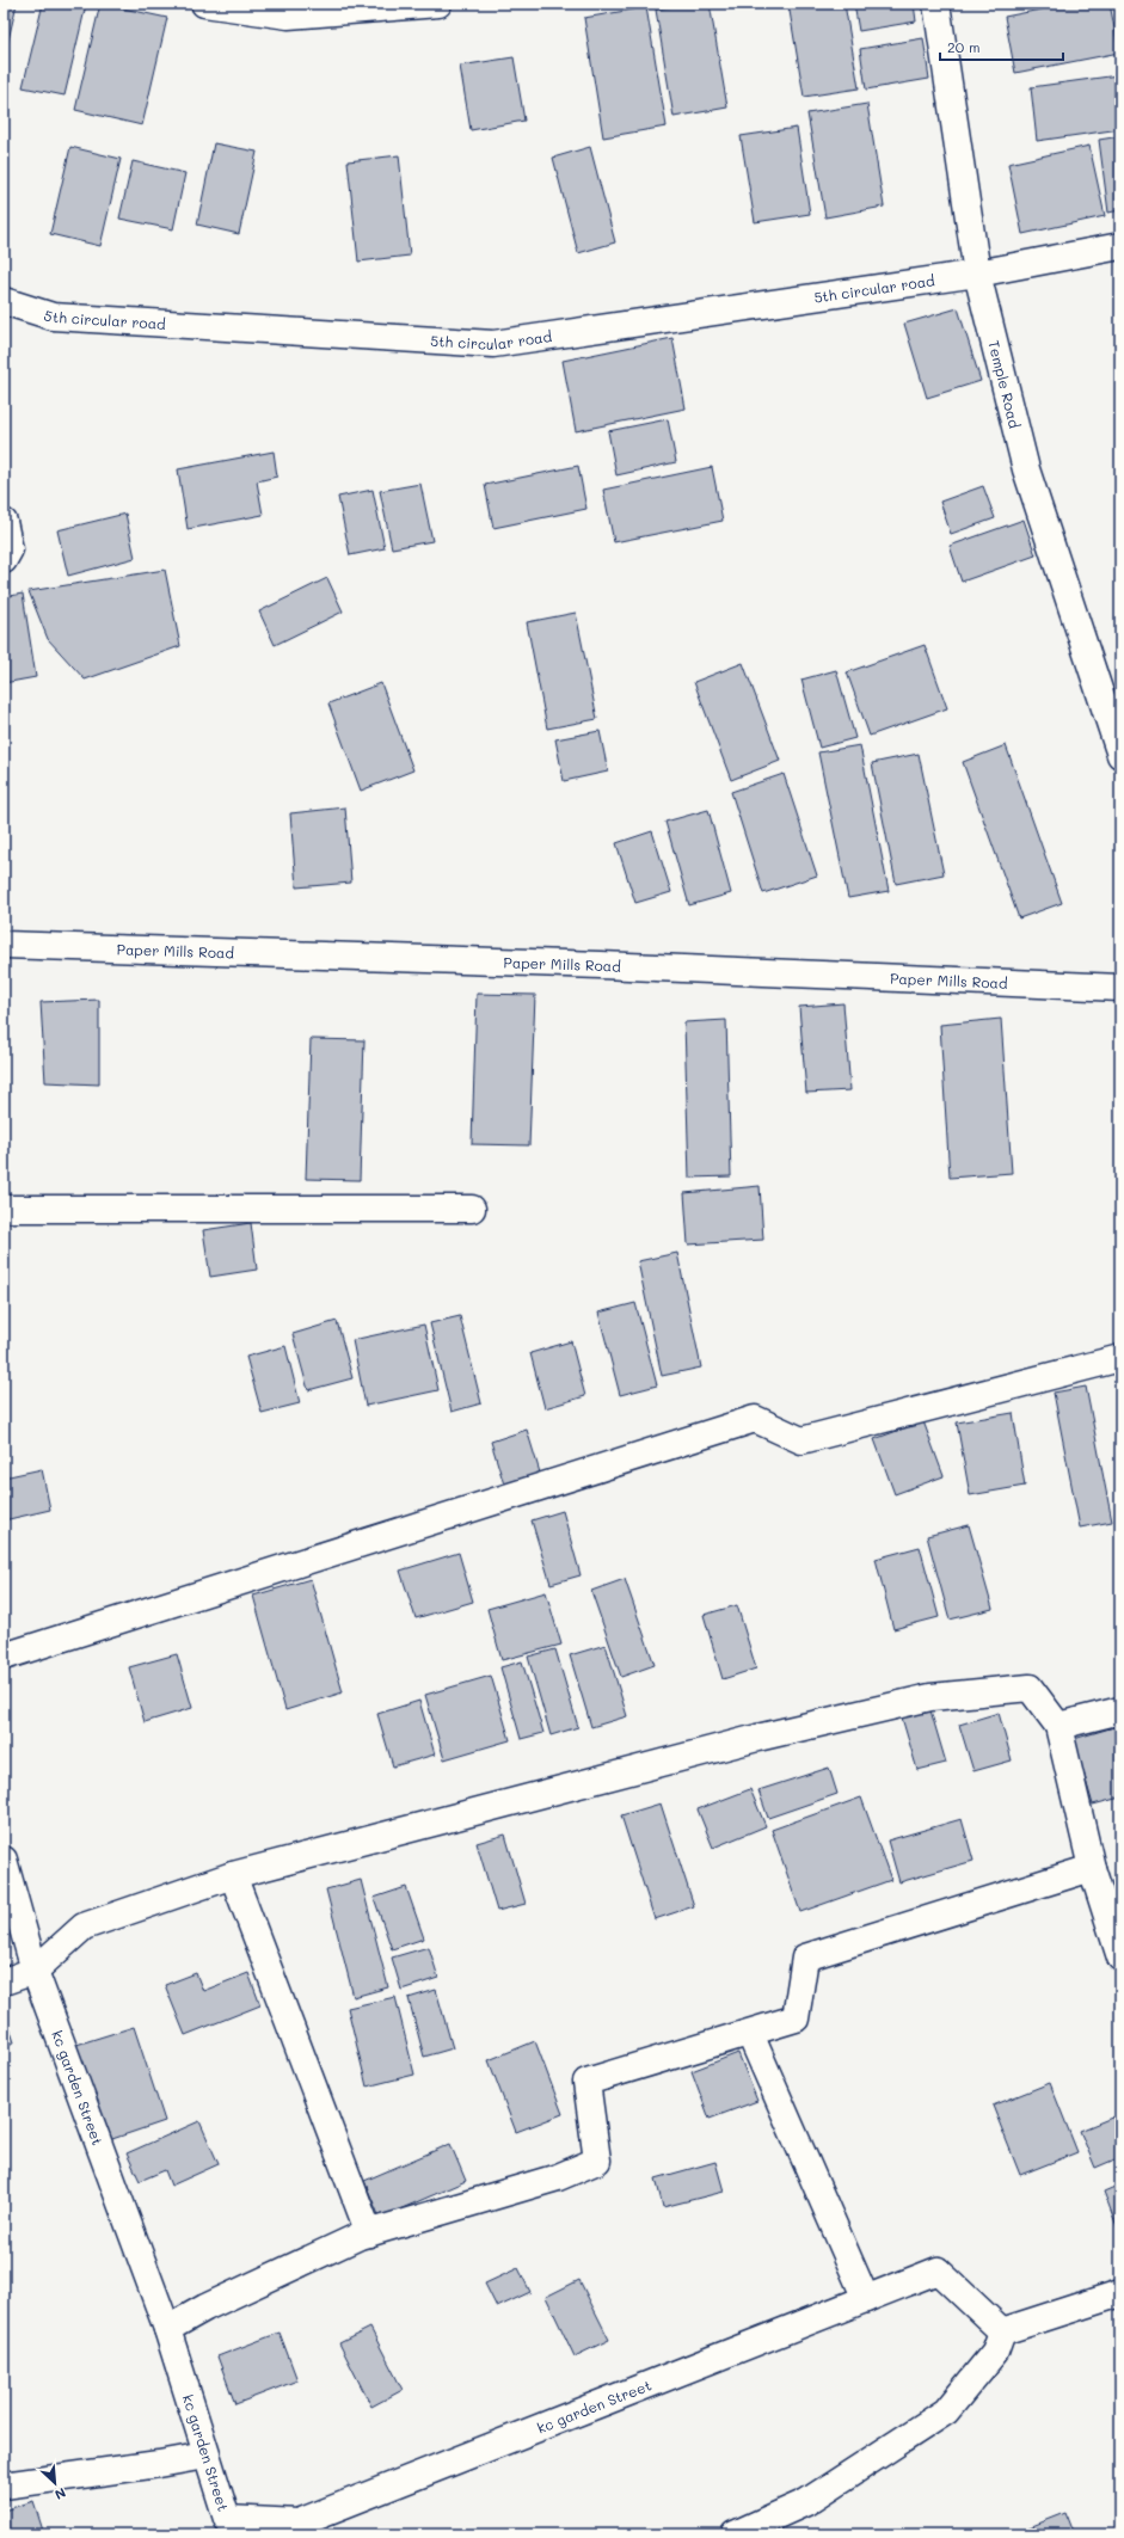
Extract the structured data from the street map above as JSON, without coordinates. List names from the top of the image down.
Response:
{
  "streets": {
    "street": [
      "5th circular road",
      "Temple Road",
      "Paper Mills Road",
      "kc garden Street"
    ]
  },
  "crossings": [
    ["5th circular road", "Temple Road"]
  ],
  "scale_bar": "20 m",
  "north": "bottom right"
}
